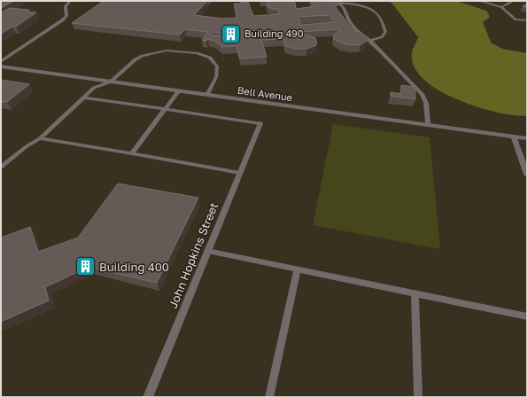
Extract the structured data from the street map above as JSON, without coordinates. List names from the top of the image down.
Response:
{
  "streets": {
    "street": ["Bell Avenue", "John Hopkins Street"]
  },
  "places": {
    "building": ["Building 490", "Building 400"]
  }
}
